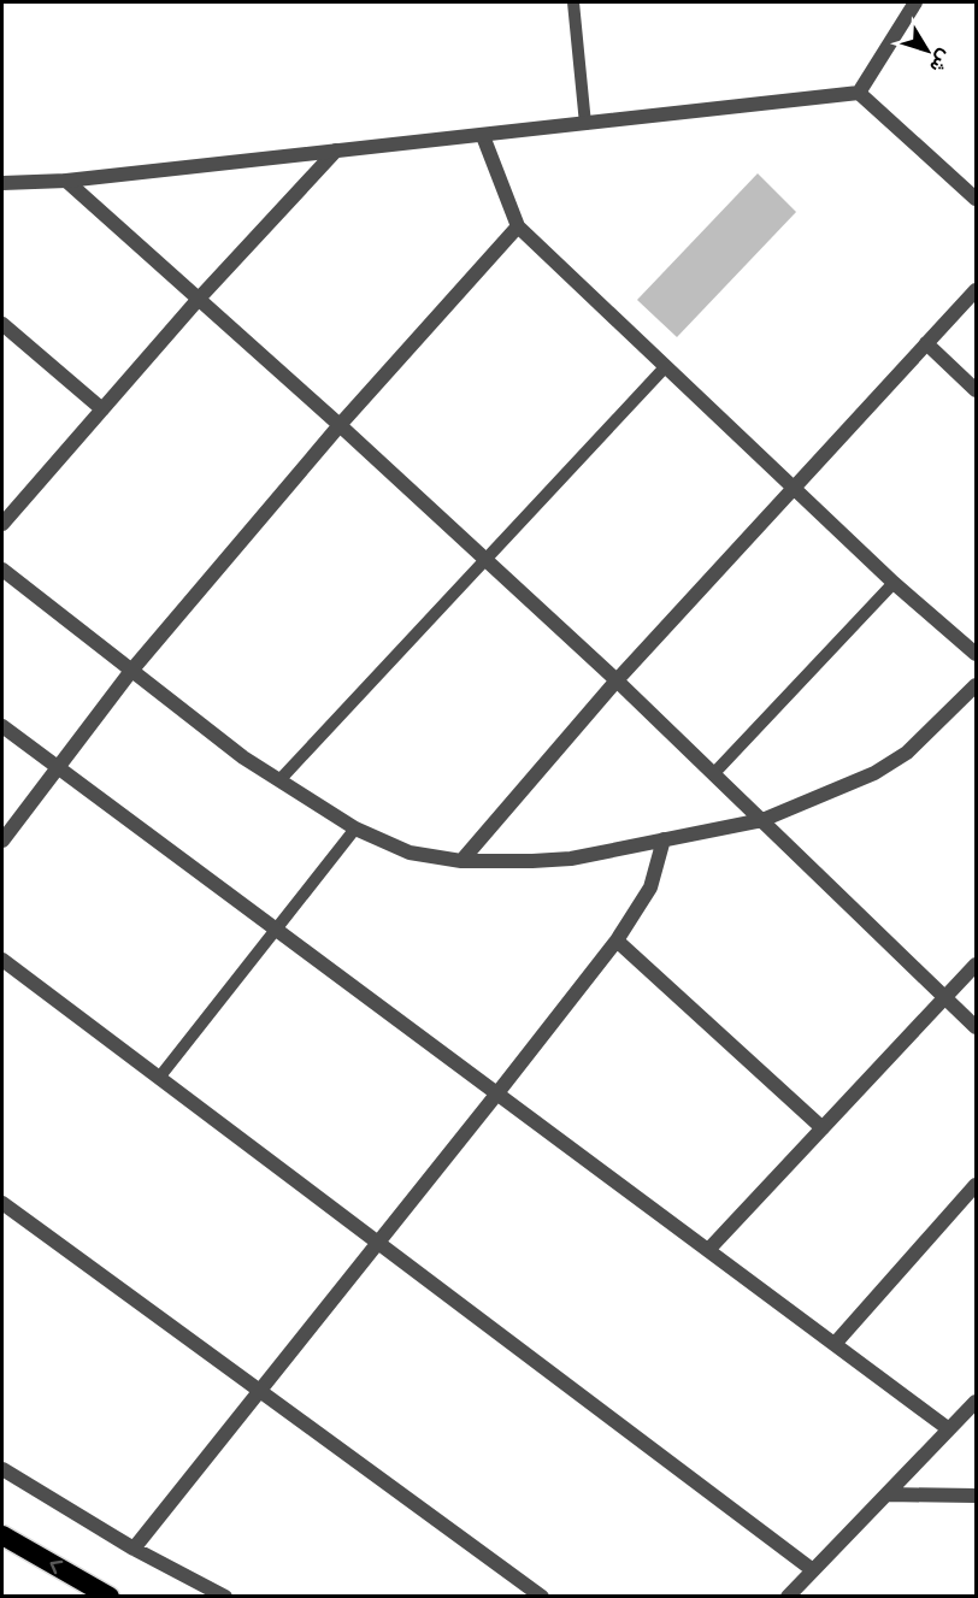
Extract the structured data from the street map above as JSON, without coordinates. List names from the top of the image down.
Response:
{
  "north": "bottom right"
}
